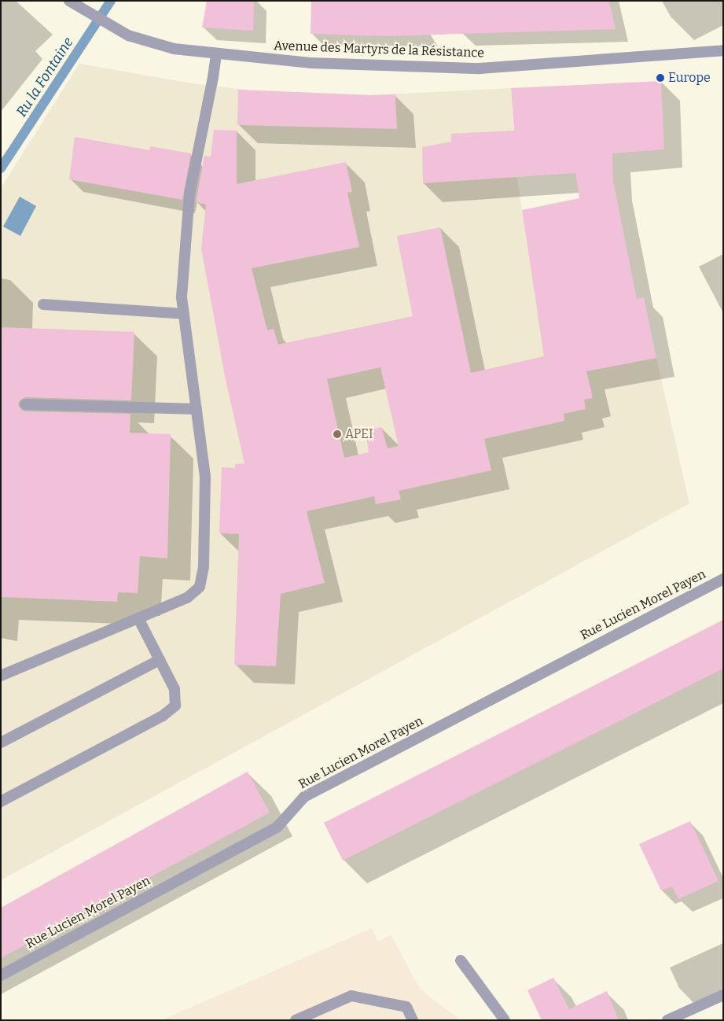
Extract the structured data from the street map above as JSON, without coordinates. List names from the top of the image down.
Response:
{
  "streets": {
    "street": ["Avenue des Martyrs de la Résistance", "Rue Lucien Morel Payen"]
  },
  "water": ["Ru la Fontaine"],
  "places": ["Europe", "APEI"]
}
